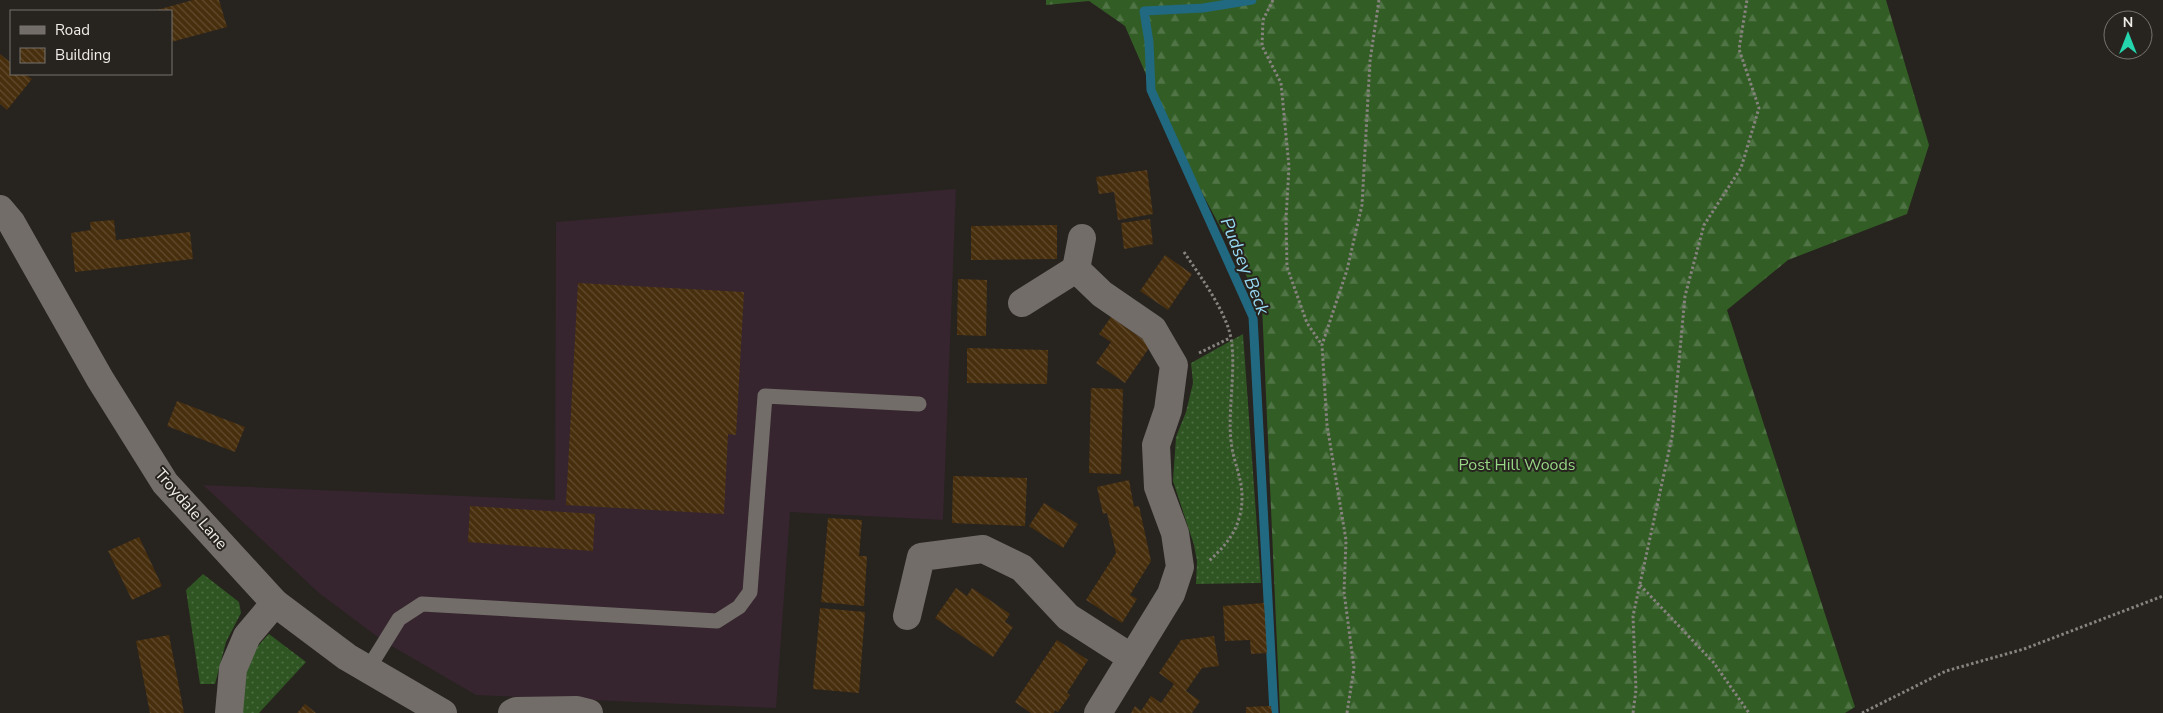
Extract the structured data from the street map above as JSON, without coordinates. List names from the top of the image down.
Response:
{
  "streets": {
    "street": ["Troydale Lane"]
  },
  "water": ["Pudsey Beck"],
  "parks": ["Post Hill Woods"],
  "legend": ["Road", "Building"],
  "north": "top"
}
